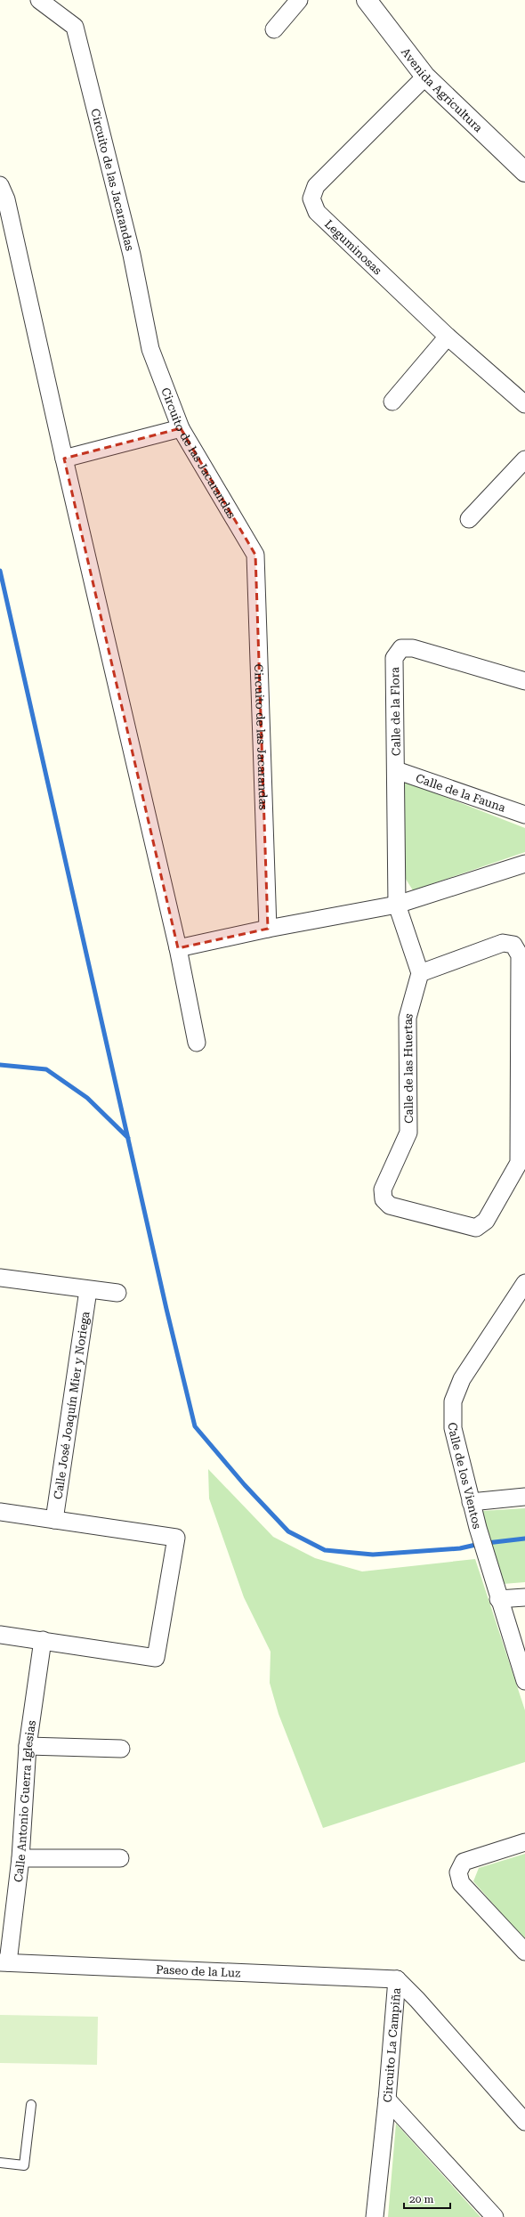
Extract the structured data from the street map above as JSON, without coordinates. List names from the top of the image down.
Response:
{
  "streets": {
    "street": [
      "Avenida Agricultura",
      "Circuito de las Jacarandas",
      "Leguminosas",
      "Calle de la Flora",
      "Calle de la Fauna",
      "Calle de las Huertas",
      "Calle José Joaquín Mier y Noriega",
      "Calle de los Vientos",
      "Calle Antonio Guerra Iglesias",
      "Paseo de la Luz",
      "Circuito La Campiña"
    ]
  },
  "crossings": [
    ["Avenida Agricultura", "Leguminosas"],
    ["Calle de la Flora", "Calle de la Fauna"],
    ["Calle Antonio Guerra Iglesias", "Paseo de la Luz"],
    ["Paseo de la Luz", "Circuito La Campiña"]
  ],
  "scale_bar": "20 m"
}
